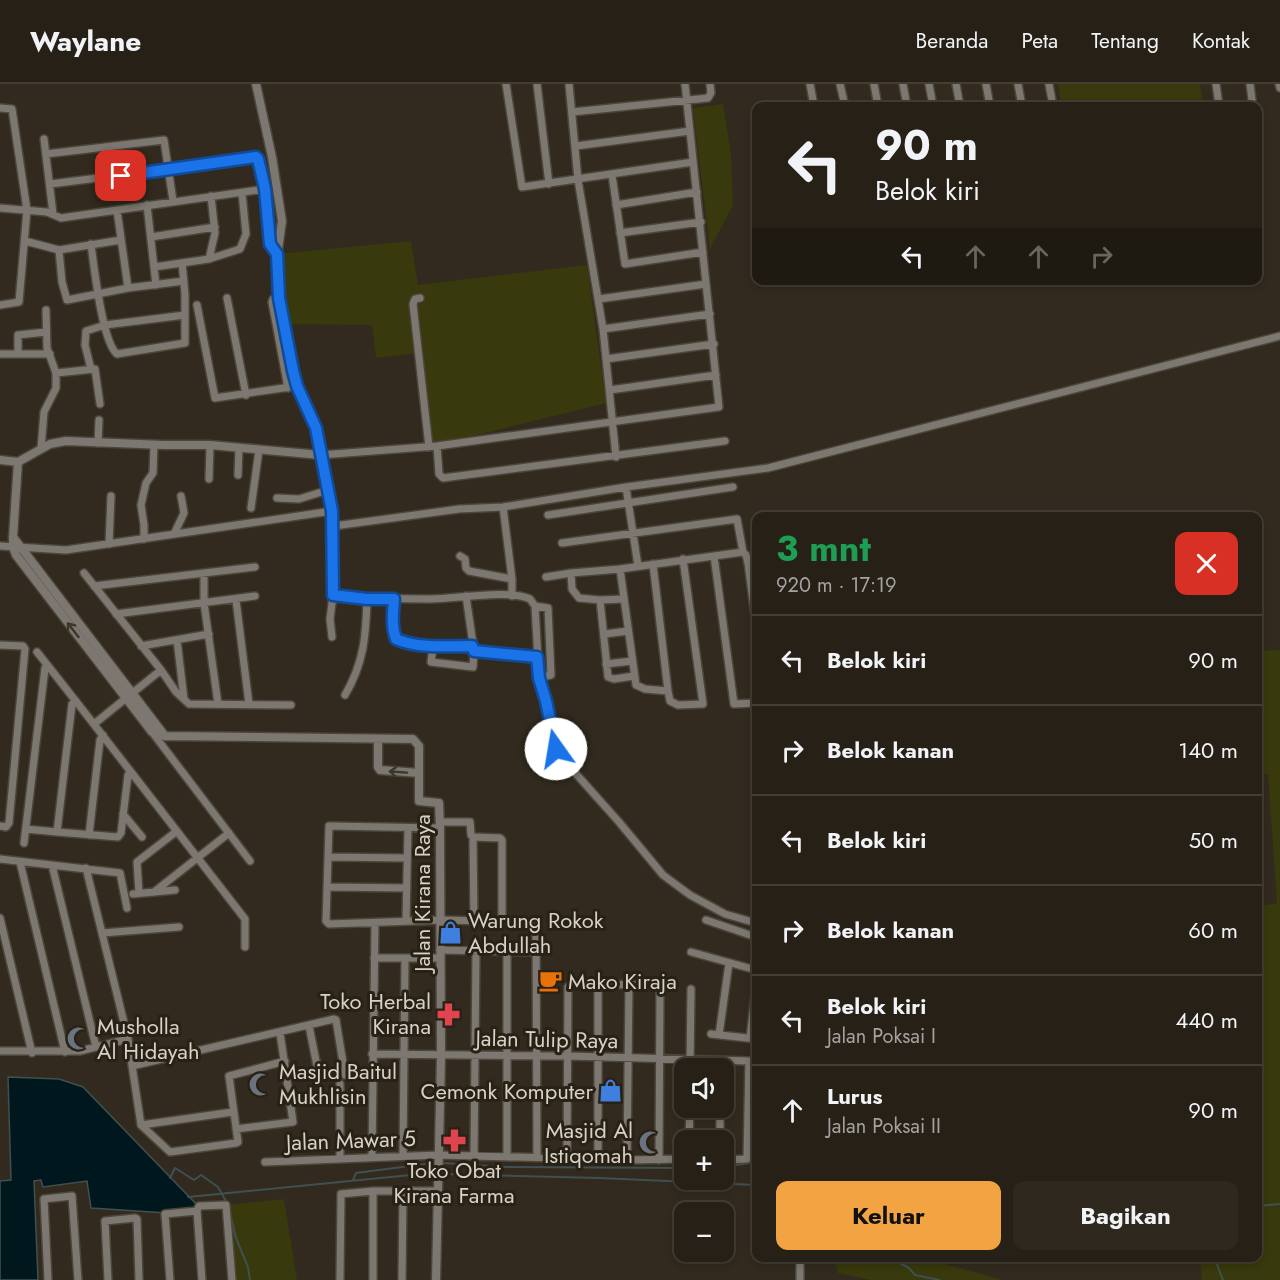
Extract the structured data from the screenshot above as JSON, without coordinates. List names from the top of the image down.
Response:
{
  "streets": {
    "street": ["Jalan Kirana Raya", "Jalan Tulip Raya", "Jalan Mawar 5"]
  },
  "crossings": [
    ["Jalan Kirana Raya", "Jalan Tulip Raya"],
    ["Jalan Kirana Raya", "Jalan Mawar 5"]
  ],
  "places": {
    "shop": ["Warung Rokok Abdullah", "Cemonk Komputer"],
    "cafe": ["Mako Kiraja"],
    "pharmacy": ["Toko Herbal Kirana", "Toko Obat Kirana Farma"],
    "mosque": ["Musholla Al Hidayah", "Masjid Baitul Mukhlisin", "Masjid Al Istiqomah"]
  },
  "page": {
    "header": "Waylane",
    "nav": [
      "Beranda",
      "Peta",
      "Tentang",
      "Kontak"
    ],
    "turn": ["90 m", "Belok kiri"],
    "heading": ["3 mnt", "920 m · 17:19"],
    "list": [
      {
        "name": "Belok kiri",
        "value": "90 m"
      },
      {
        "name": "Belok kanan",
        "value": "140 m"
      },
      {
        "name": "Belok kiri",
        "value": "50 m"
      },
      {
        "name": "Belok kanan",
        "value": "60 m"
      },
      {
        "name": "Belok kiri",
        "note": "Jalan Poksai I",
        "value": "440 m"
      },
      {
        "name": "Lurus",
        "note": "Jalan Poksai II",
        "value": "90 m"
      }
    ],
    "map_buttons": ["+", "−"],
    "buttons": ["Keluar", "Bagikan"]
  }
}
